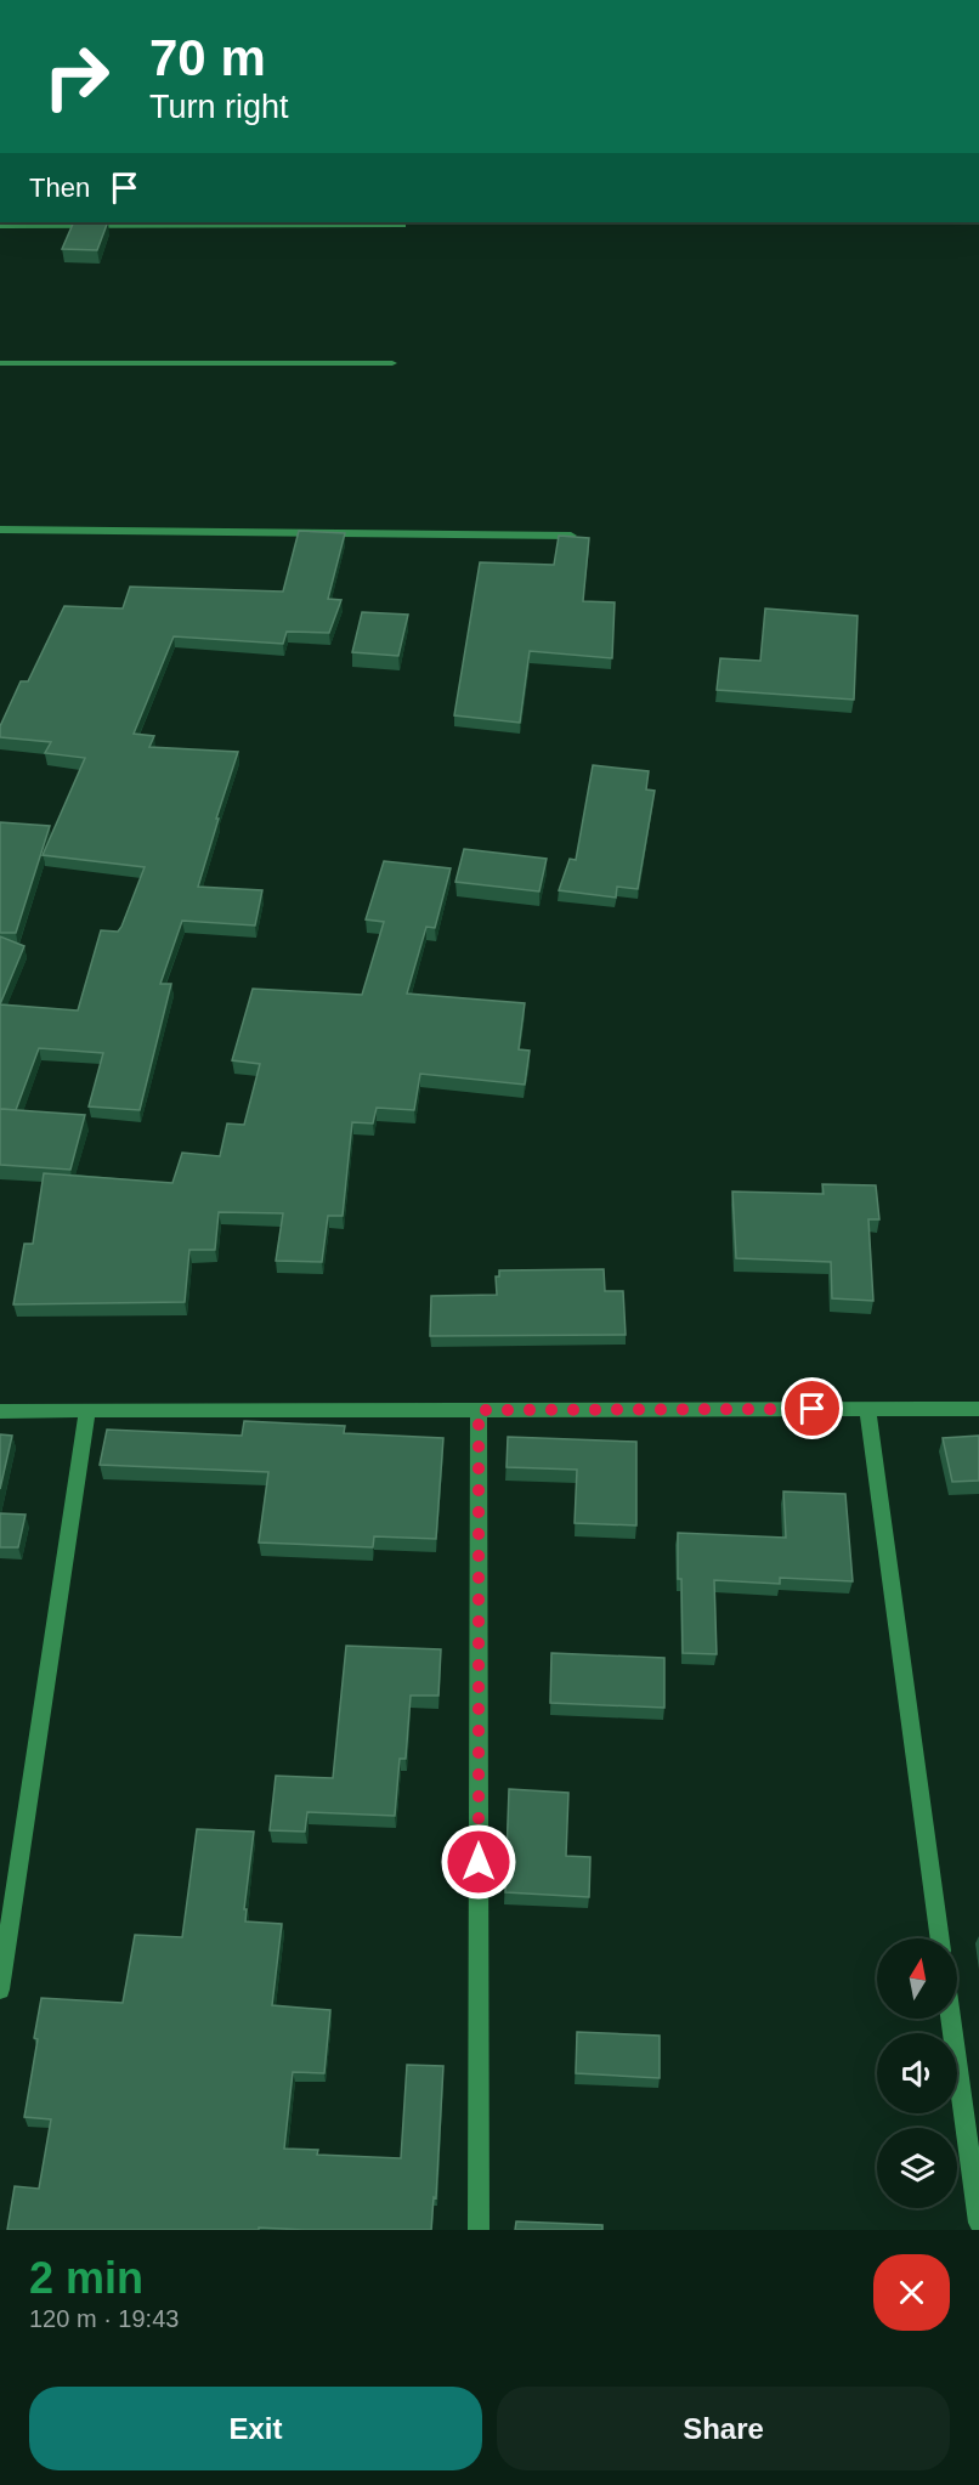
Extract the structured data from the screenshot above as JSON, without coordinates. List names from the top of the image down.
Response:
{
  "north": "top",
  "page": {
    "turn": ["70 m", "Turn right"],
    "then": "Then",
    "heading": ["2 min", "120 m · 19:43"],
    "buttons": ["Exit", "Share"]
  }
}
